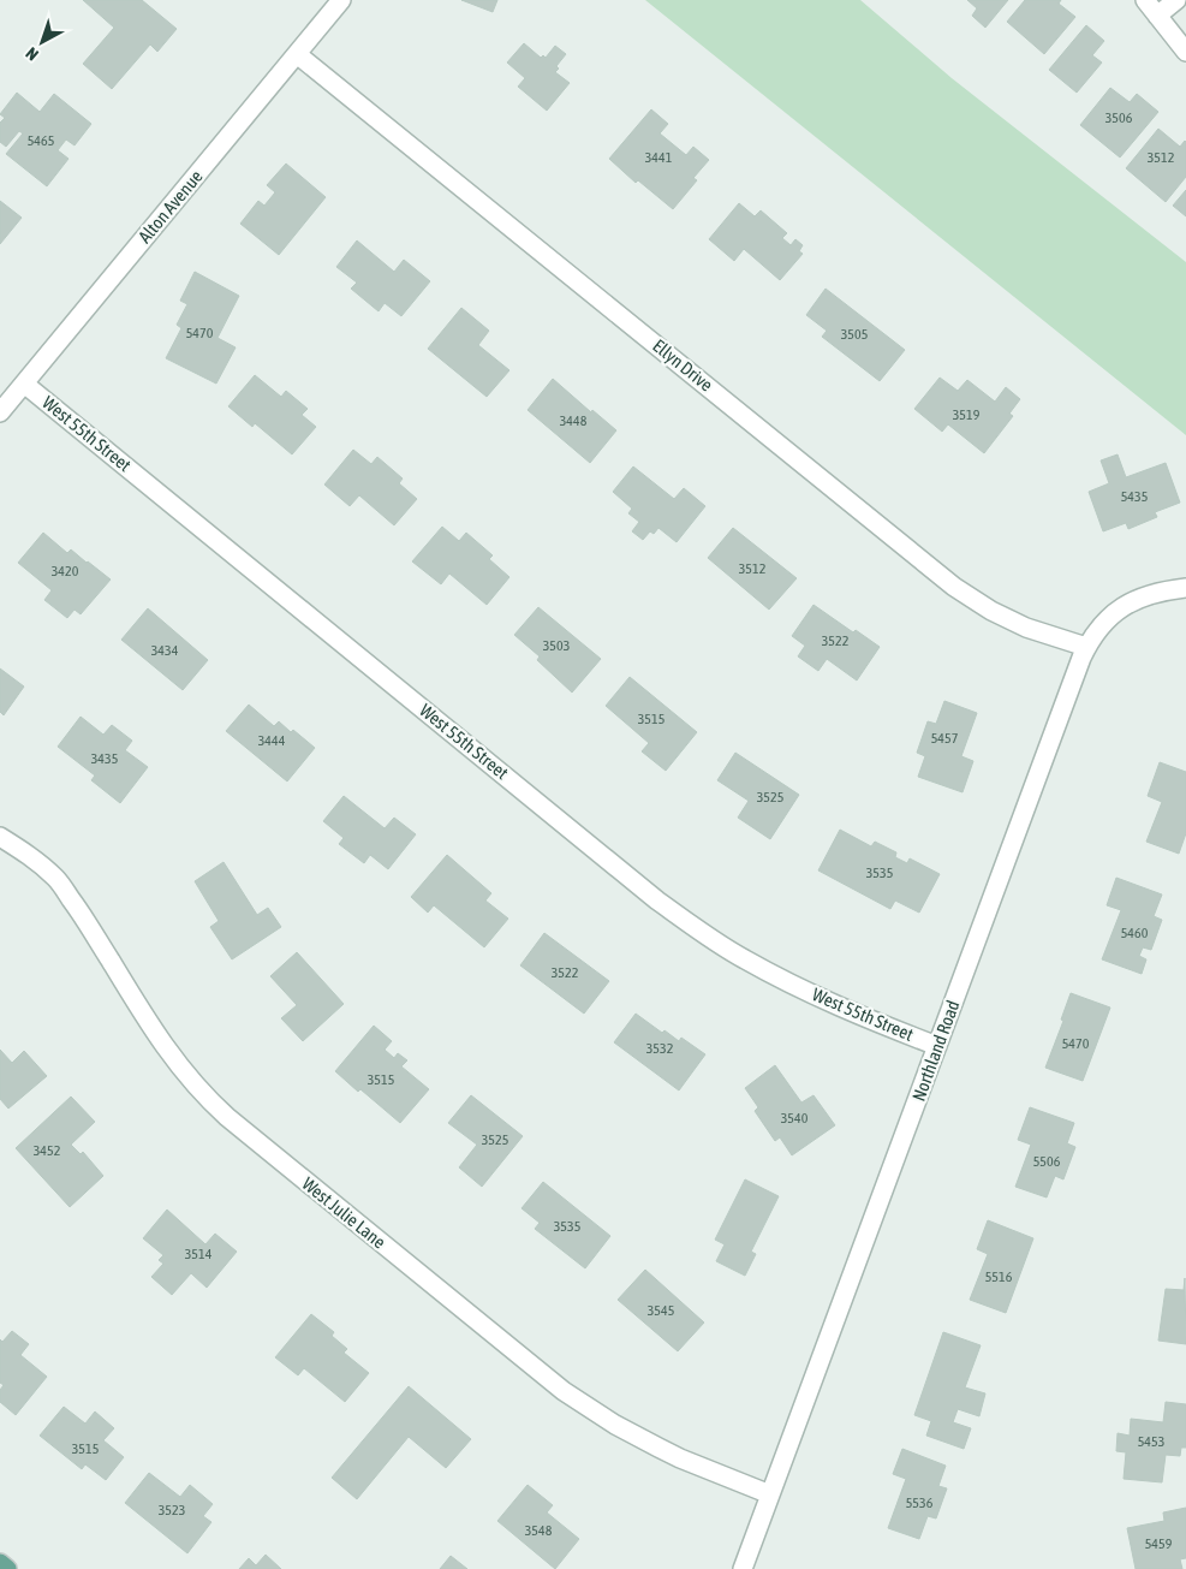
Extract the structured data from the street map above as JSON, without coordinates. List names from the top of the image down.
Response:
{
  "streets": {
    "street": [
      "Alton Avenue",
      "Ellyn Drive",
      "West 55th Street",
      "Northland Road",
      "West Julie Lane"
    ]
  },
  "crossings": [
    ["Alton Avenue", "Ellyn Drive"],
    ["Alton Avenue", "West 55th Street"],
    ["Ellyn Drive", "Northland Road"],
    ["West 55th Street", "Northland Road"],
    ["Northland Road", "West Julie Lane"]
  ],
  "house_numbers": [
    "3506",
    "5465",
    "3441",
    "3512",
    "5470",
    "3505",
    "3519",
    "3448",
    "5435",
    "3512",
    "3420",
    "3522",
    "3503",
    "3434",
    "3515",
    "5457",
    "3444",
    "3435",
    "3525",
    "3535",
    "5460",
    "3522",
    "5470",
    "3532",
    "3515",
    "3540",
    "3525",
    "3452",
    "5506",
    "3535",
    "3514",
    "5516",
    "3545",
    "5453",
    "3515",
    "5536",
    "3523",
    "3548",
    "5459"
  ],
  "north": "bottom left"
}
